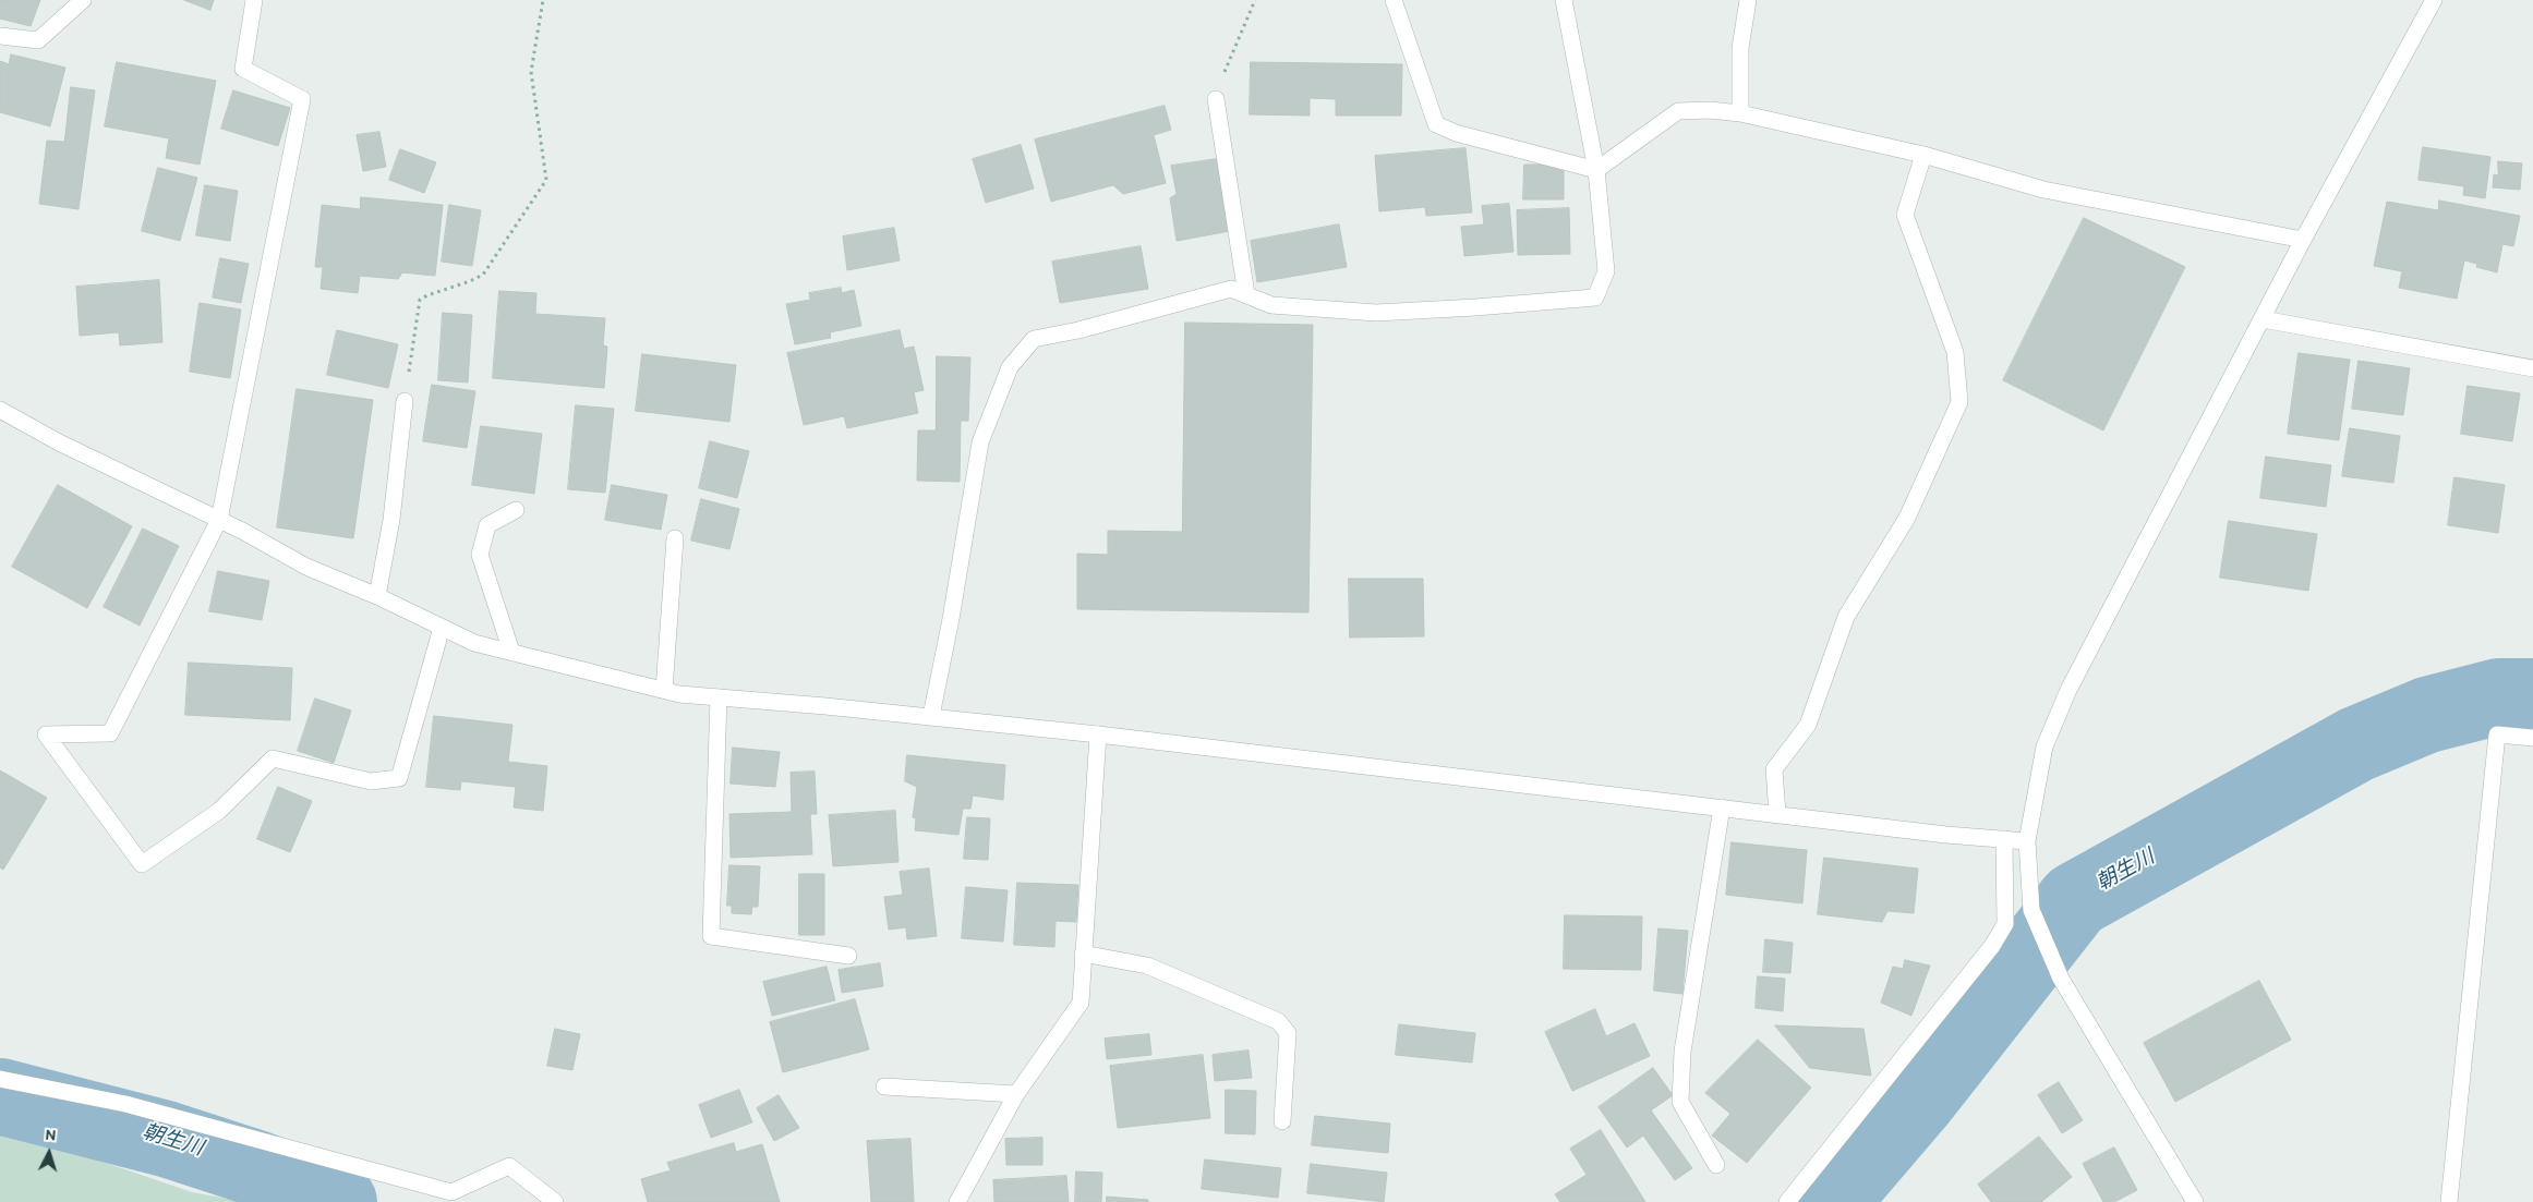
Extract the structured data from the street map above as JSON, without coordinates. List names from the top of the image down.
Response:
{
  "water": ["朝生川"],
  "north": "top"
}
